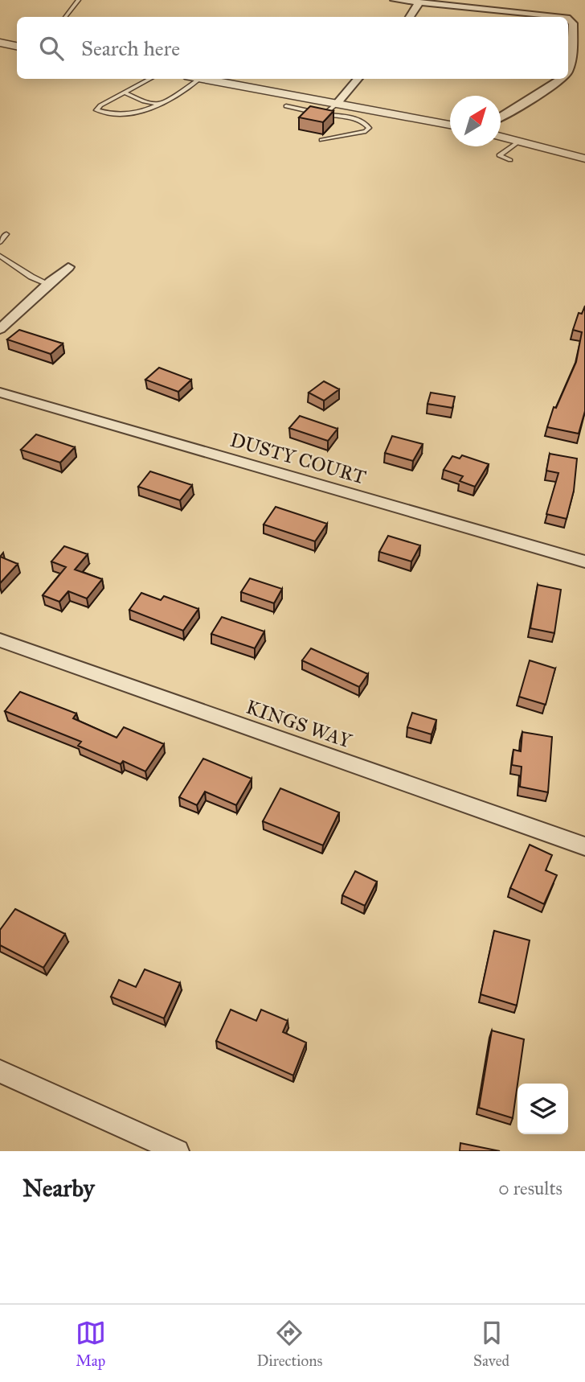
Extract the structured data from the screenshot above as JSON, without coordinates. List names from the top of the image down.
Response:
{
  "streets": {
    "street": ["DUSTY COURT", "KINGS WAY"]
  },
  "north": "top right",
  "page": {
    "search": "Search here",
    "heading": ["Nearby", "0 results"],
    "nav": ["Map", "Directions", "Saved"]
  }
}
